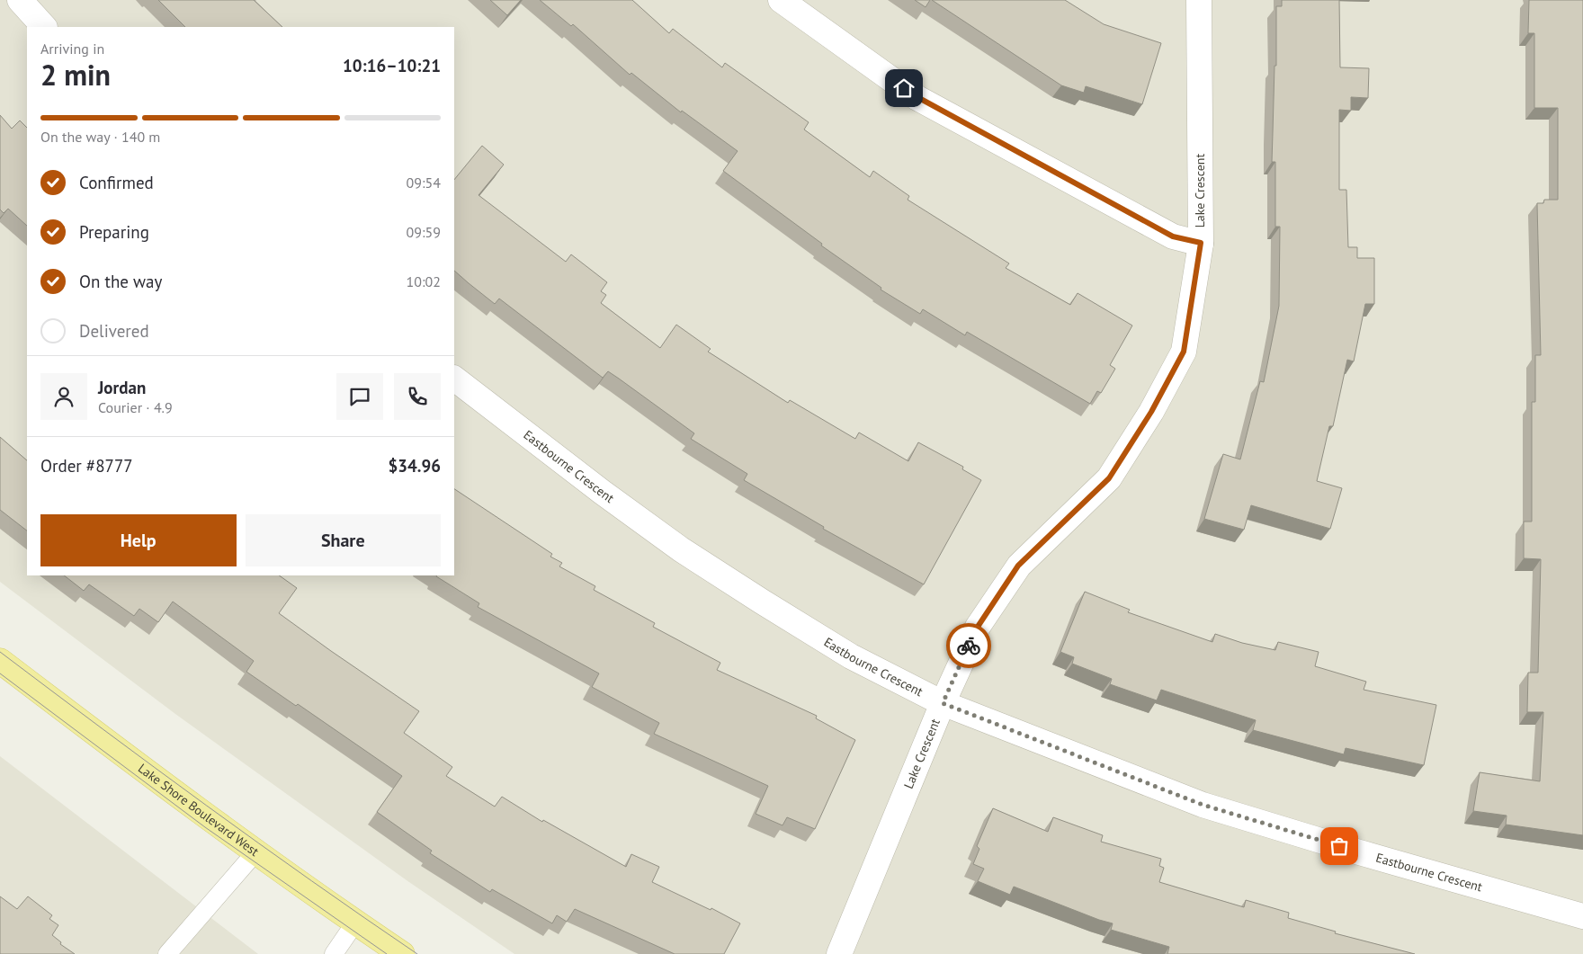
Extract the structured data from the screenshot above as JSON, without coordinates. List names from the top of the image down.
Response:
{
  "streets": {
    "main road": ["Lake Shore Boulevard West"],
    "street": ["Lake Crescent", "Eastbourne Crescent"]
  },
  "crossings": [
    ["Lake Crescent", "Eastbourne Crescent"]
  ],
  "page": {
    "heading": ["2 min", "Arriving in", "10:16–10:21"],
    "panel": [
      "Jordan",
      "Courier · 4.9",
      "Order #8777",
      "$34.96"
    ],
    "bar": "On the way · 140 m",
    "list": [
      ["Confirmed", "09:54"],
      ["Preparing", "09:59"],
      ["On the way", "10:02"],
      "Delivered"
    ],
    "buttons": ["Help", "Share"]
  }
}
